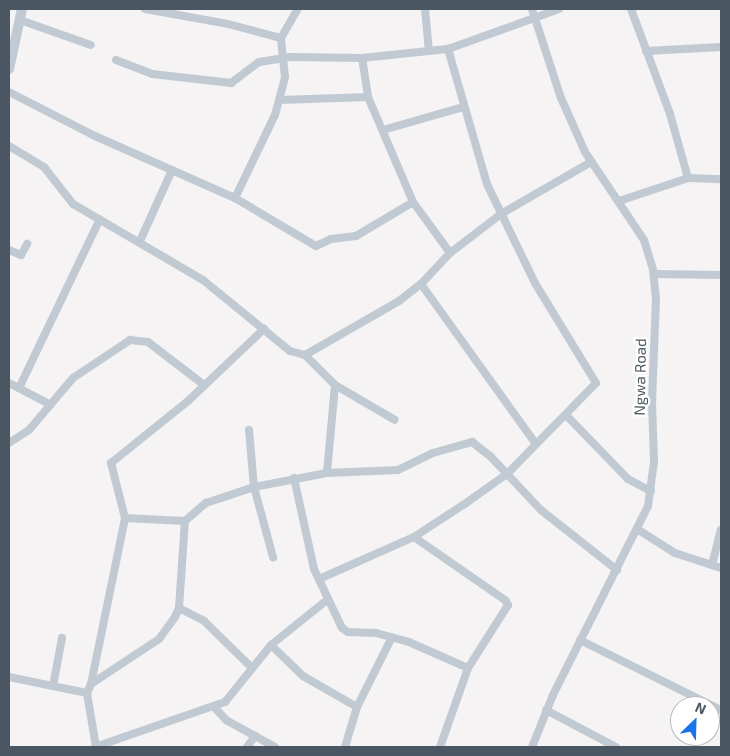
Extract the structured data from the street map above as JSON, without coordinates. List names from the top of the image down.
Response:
{
  "streets": {
    "street": ["Ngwa Road"]
  },
  "north": "top right"
}
